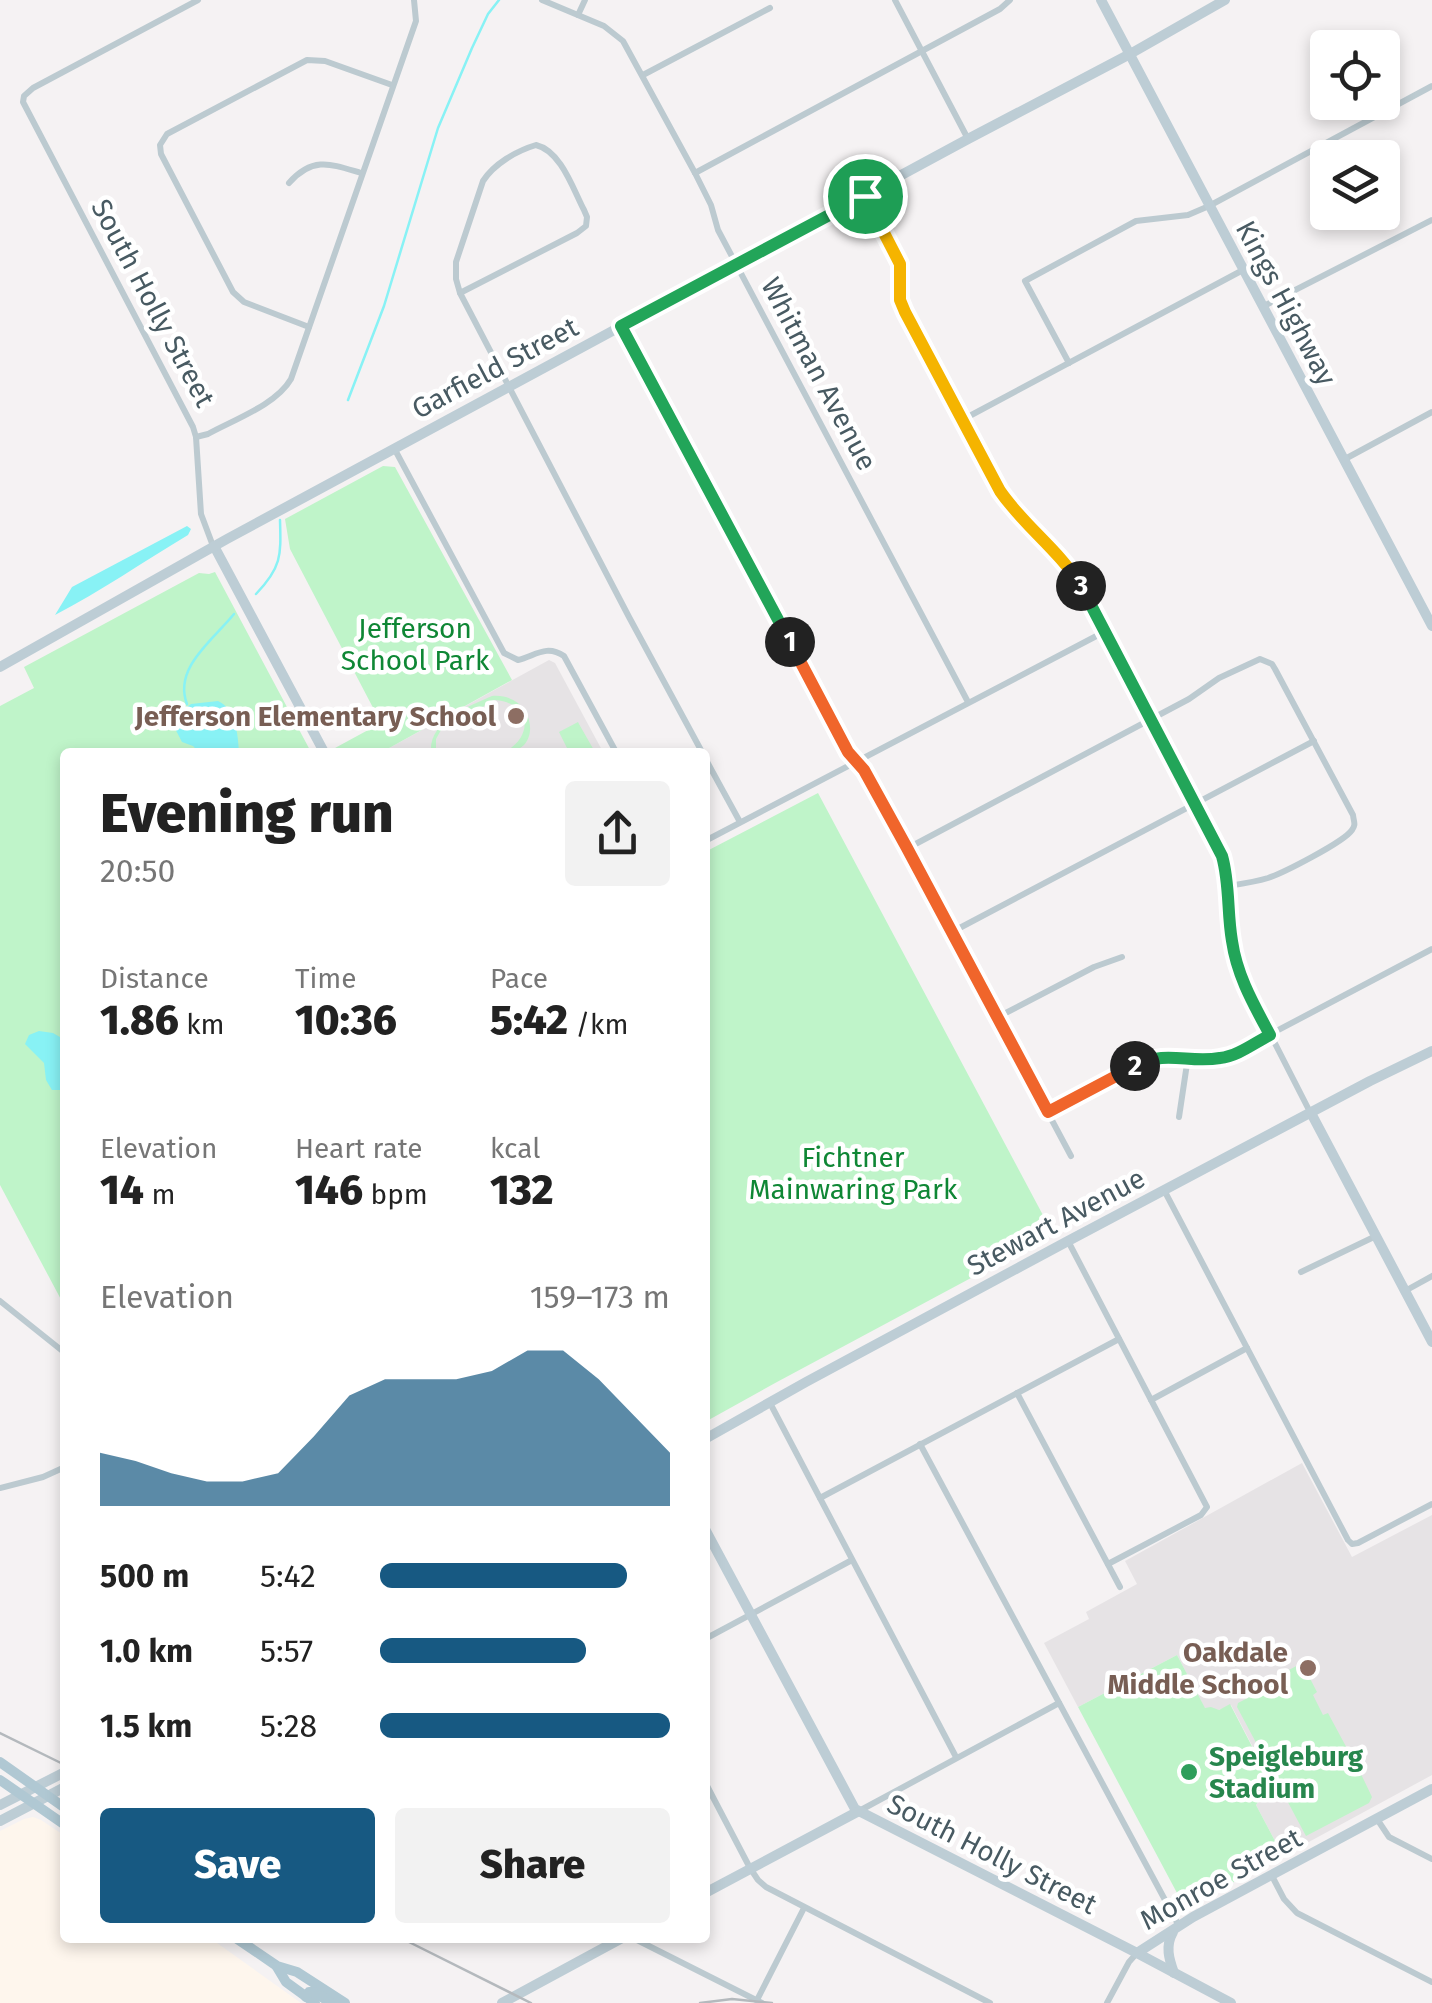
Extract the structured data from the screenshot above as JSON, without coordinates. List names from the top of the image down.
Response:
{
  "streets": {
    "street": [
      "South Holly Street",
      "Kings Highway",
      "Garfield Street",
      "Whitman Avenue",
      "Stewart Avenue",
      "Monroe Street"
    ]
  },
  "crossings": [
    ["South Holly Street", "Garfield Street"],
    ["South Holly Street", "Monroe Street"],
    ["Kings Highway", "Garfield Street"],
    ["Garfield Street", "Whitman Avenue"]
  ],
  "parks": ["Jefferson School Park", "Fichtner Mainwaring Park"],
  "places": ["Jefferson Elementary School", "Oakdale Middle School", "Speigleburg Stadium"],
  "page": {
    "pins": ["3", "1", "2"],
    "heading": ["Evening run", "20:50"],
    "stats": [
      ["Distance", "1.86 km"],
      ["Time", "10:36"],
      ["Pace", "5:42 /km"],
      ["Elevation", "14 m"],
      ["Heart rate", "146 bpm"],
      ["kcal", "132"]
    ],
    "chart": ["Elevation", "159–173 m"],
    "list": [
      {
        "name": "500 m",
        "note": "5:42"
      },
      {
        "name": "1.0 km",
        "note": "5:57"
      },
      {
        "name": "1.5 km",
        "note": "5:28"
      }
    ],
    "buttons": ["Save", "Share"]
  }
}
